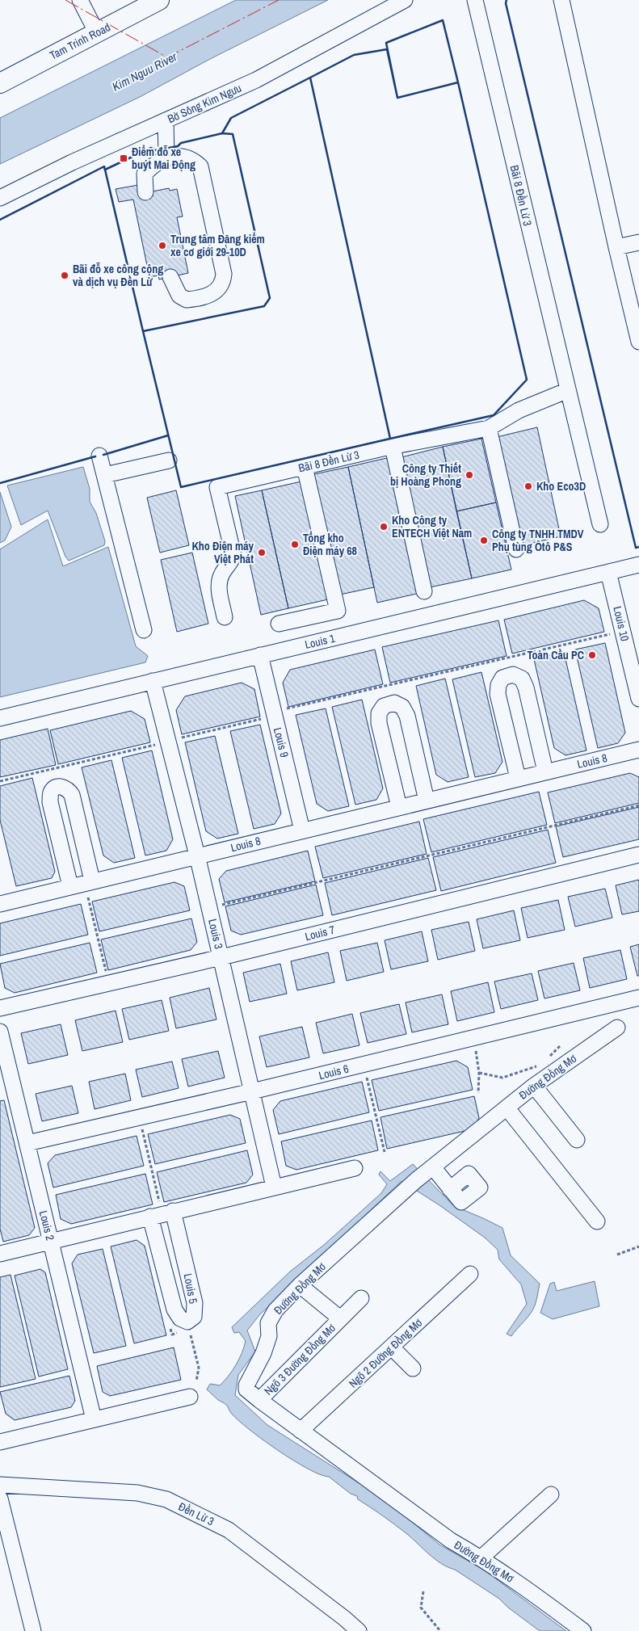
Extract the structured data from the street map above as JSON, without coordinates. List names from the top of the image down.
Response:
{
  "streets": {
    "main road": ["Tam Trinh Road"],
    "street": [
      "Bờ Sông Kim Ngưu",
      "Bãi 8 Đền Lừ 3",
      "Louis 10",
      "Louis 1",
      "Louis 9",
      "Louis 8",
      "Louis 7",
      "Louis 3",
      "Louis 6",
      "Đường Đồng Mơ",
      "Louis 2",
      "Louis 5",
      "Ngõ 2 Đường Đồng Mơ",
      "Ngõ 3 Đường Đồng Mơ",
      "Đền Lừ 3"
    ]
  },
  "crossings": [
    ["Louis 10", "Louis 1"],
    ["Louis 1", "Louis 9"],
    ["Louis 1", "Louis 3"],
    ["Louis 9", "Louis 8"],
    ["Louis 8", "Louis 3"],
    ["Louis 7", "Louis 3"],
    ["Louis 3", "Louis 6"],
    ["Louis 6", "Louis 2"],
    ["Đường Đồng Mơ", "Ngõ 2 Đường Đồng Mơ"],
    ["Đường Đồng Mơ", "Ngõ 3 Đường Đồng Mơ"]
  ],
  "water": ["Kim Nguu River"],
  "places": {
    "transit": ["Điểm đỗ xe buýt Mai Động"],
    "other": [
      "Trung tâm Đăng kiểm xe cơ giới 29-10D",
      "Bãi đỗ xe công cộng và dịch vụ Đền Lừ",
      "Công ty Thiết bị Hoàng Phong",
      "Kho Eco3D",
      "Kho Công ty ENTECH Việt Nam",
      "Công ty TNHH TMDV Phụ tùng Ôtô P&S",
      "Tổng kho Điện máy 68",
      "Kho Điện máy Việt Phát",
      "Toàn Cầu PC"
    ]
  }
}
